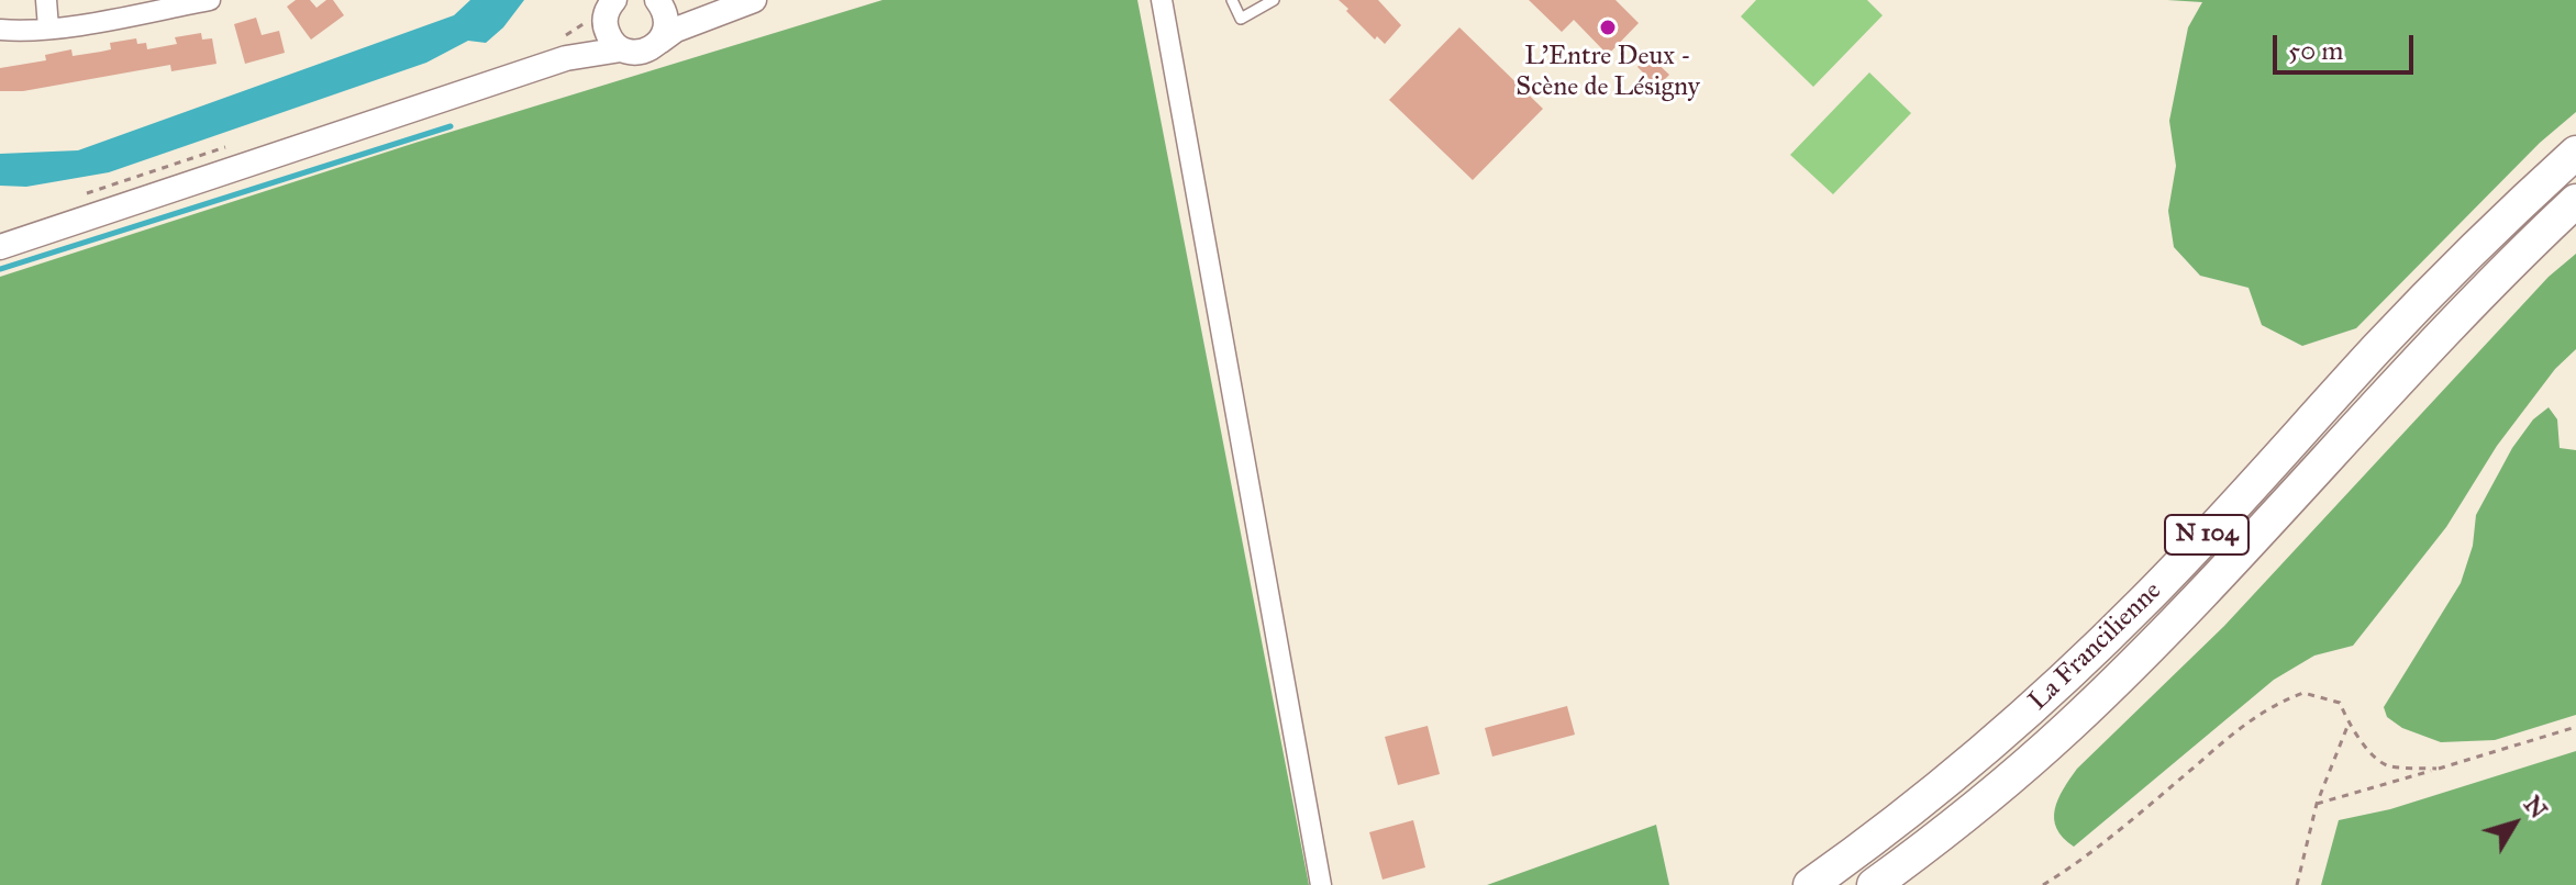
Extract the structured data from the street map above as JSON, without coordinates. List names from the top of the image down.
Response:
{
  "streets": {
    "highway": ["N 104", "La Francilienne"]
  },
  "places": ["L'Entre Deux - Scène de Lésigny"],
  "scale_bar": "50 m",
  "north": "top right"
}
